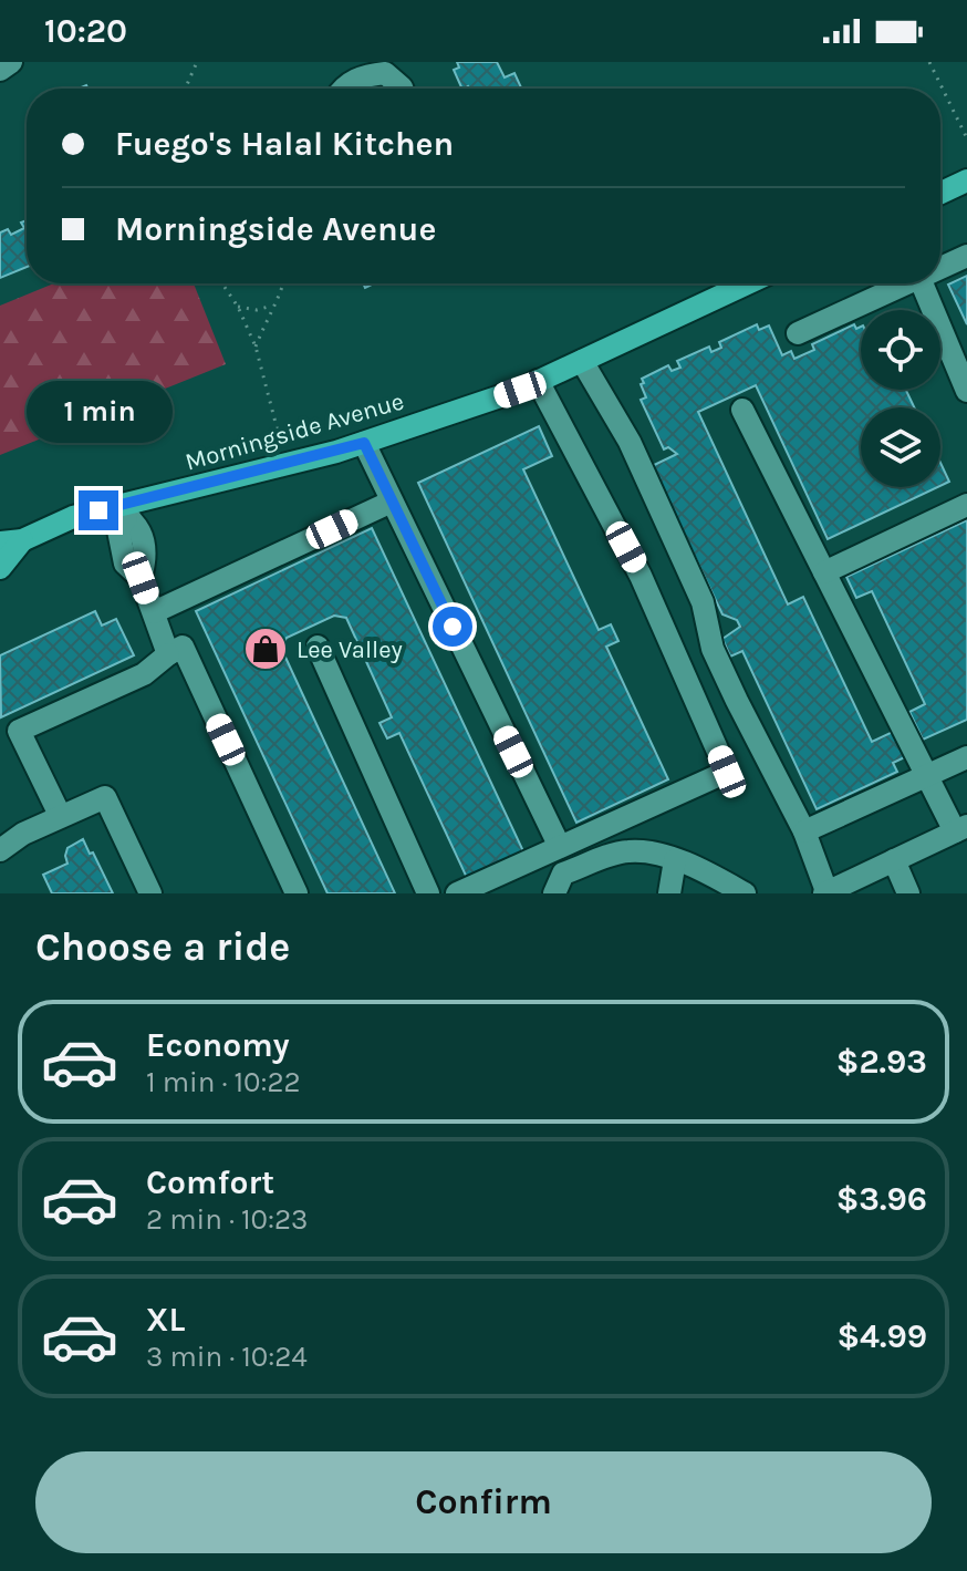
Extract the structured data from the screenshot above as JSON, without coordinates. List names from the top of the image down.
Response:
{
  "streets": {
    "main road": ["Morningside Avenue"]
  },
  "places": {
    "shop": ["Lee Valley"]
  },
  "page": {
    "status": "10:20",
    "banner": ["Fuego's Halal Kitchen", "Morningside Avenue"],
    "bubble": "1 min",
    "heading": "Choose a ride",
    "list": [
      {
        "name": "Economy",
        "note": "1 min · 10:22",
        "value": "$2.93"
      },
      {
        "name": "Comfort",
        "note": "2 min · 10:23",
        "value": "$3.96"
      },
      {
        "name": "XL",
        "note": "3 min · 10:24",
        "value": "$4.99"
      }
    ],
    "buttons": "Confirm"
  }
}
